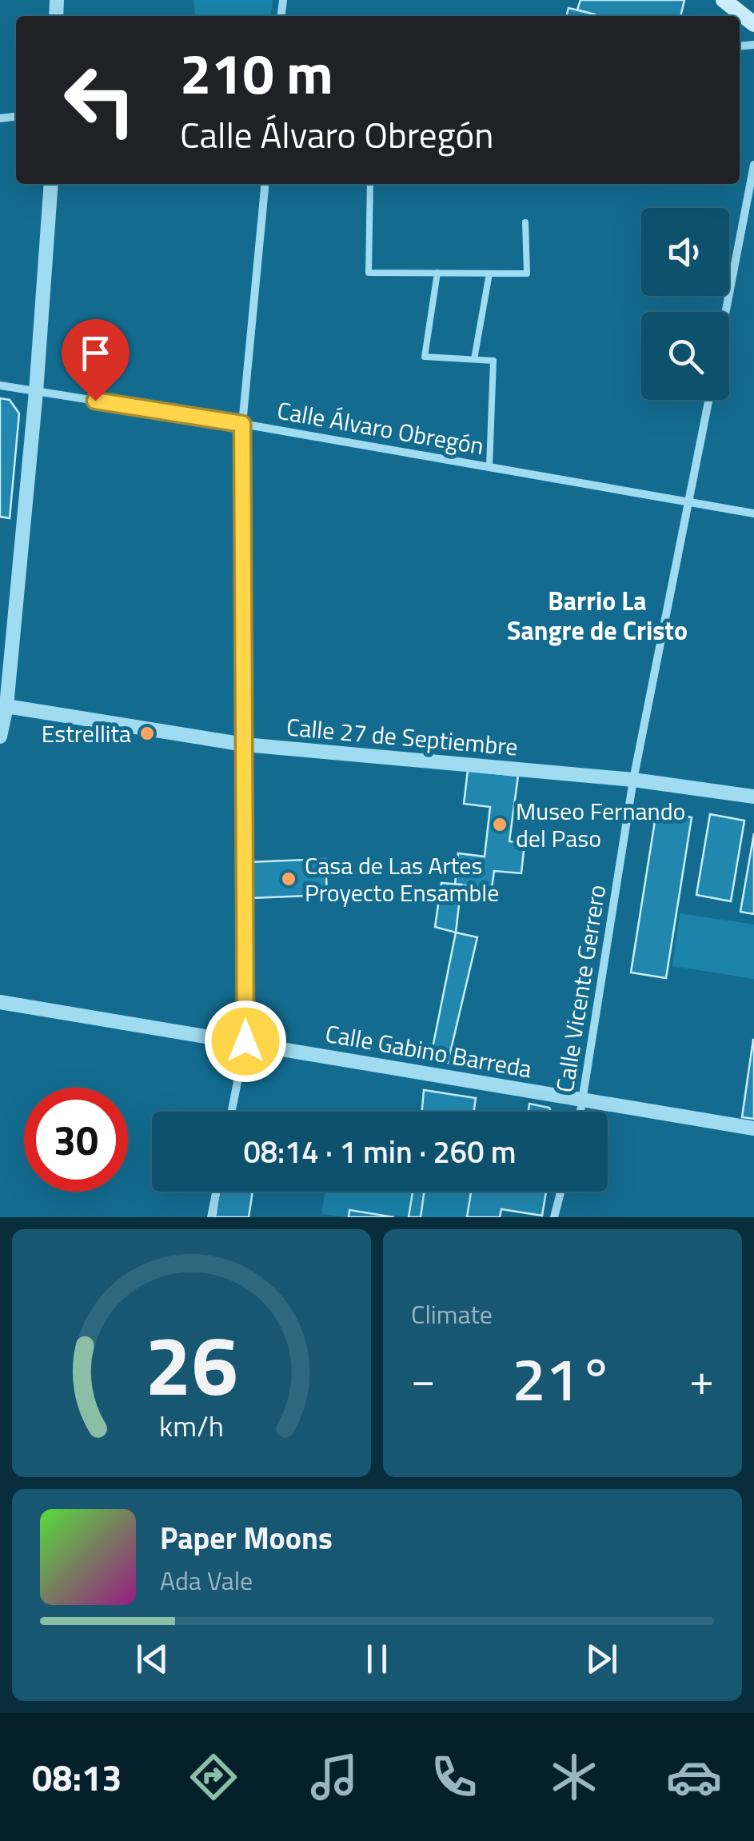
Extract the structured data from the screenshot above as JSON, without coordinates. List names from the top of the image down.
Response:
{
  "streets": {
    "street": [
      "Calle Álvaro Obregón",
      "Calle 27 de Septiembre",
      "Calle Vicente Gerrero",
      "Calle Gabino Barreda"
    ]
  },
  "crossings": [
    ["Calle Álvaro Obregón", "Calle Vicente Gerrero"],
    ["Calle 27 de Septiembre", "Calle Vicente Gerrero"],
    ["Calle Vicente Gerrero", "Calle Gabino Barreda"]
  ],
  "districts": ["Barrio La Sangre de Cristo"],
  "places": ["Estrellita", "Museo Fernando del Paso", "Casa de Las Artes Proyecto Ensamble"],
  "page": {
    "turn": ["210 m", "Calle Álvaro Obregón"],
    "limit": "30",
    "trip": "08:14 · 1 min · 260 m",
    "tile": "Climate",
    "heat": ["−", "21°", "+"],
    "song": ["Paper Moons", "Ada Vale"],
    "tabs": "08:13",
    "gauge": ["26", "km/h"]
  }
}
